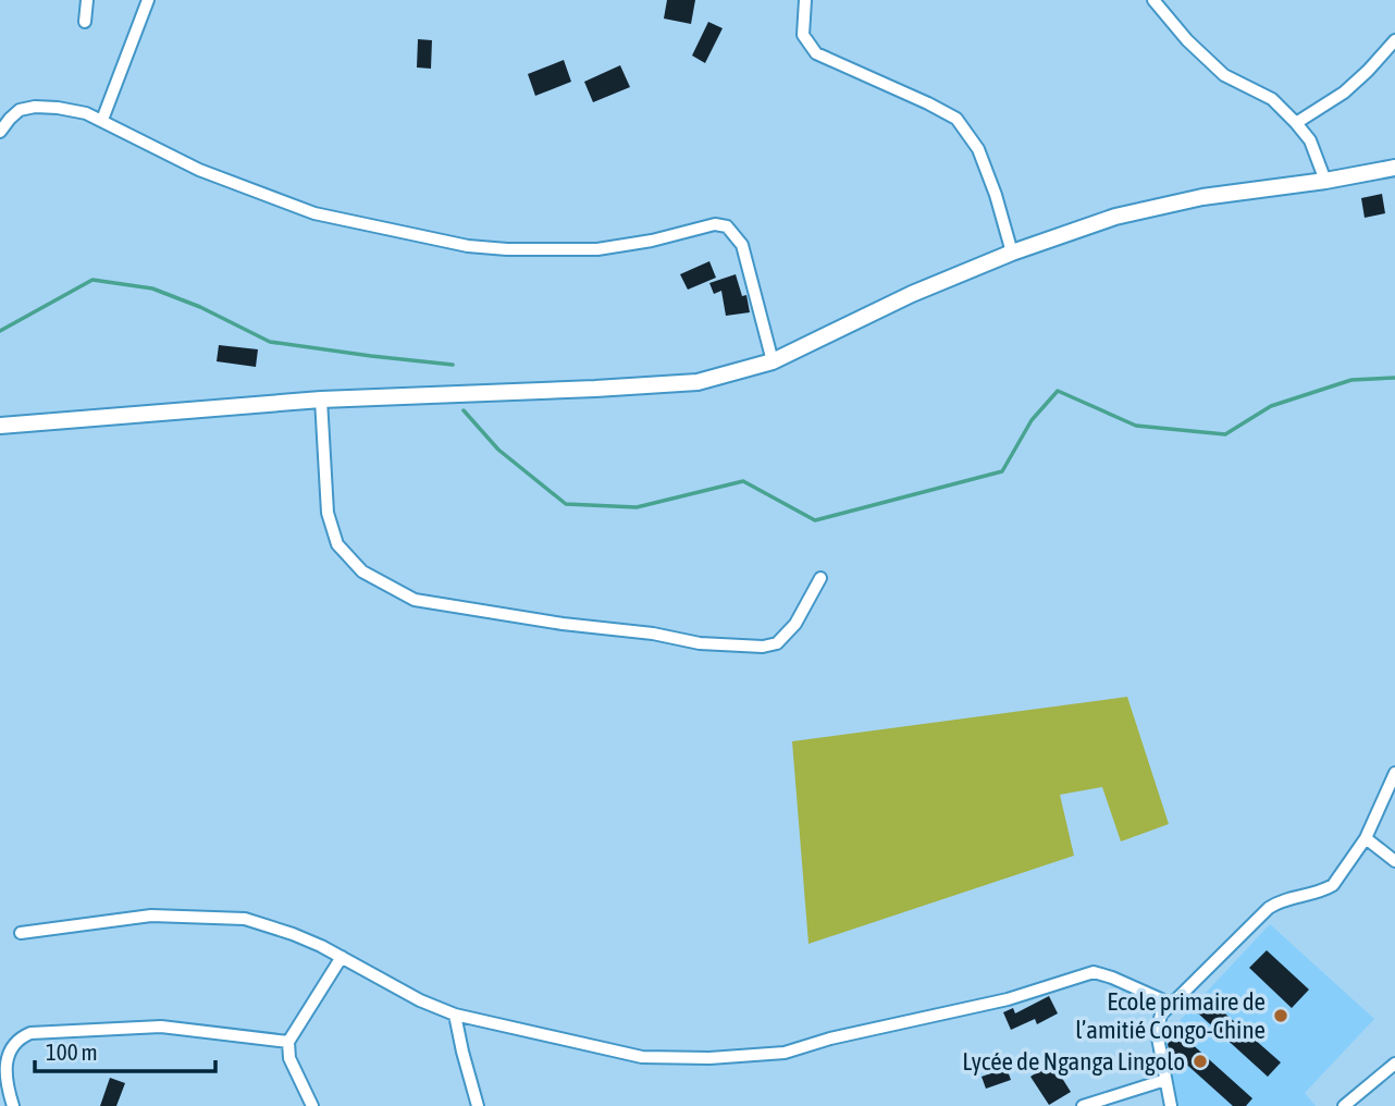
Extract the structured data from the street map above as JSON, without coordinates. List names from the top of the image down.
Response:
{
  "places": ["Ecole primaire de l’amitié Congo-Chine", "Lycée de Nganga Lingolo"],
  "scale_bar": "100 m"
}
